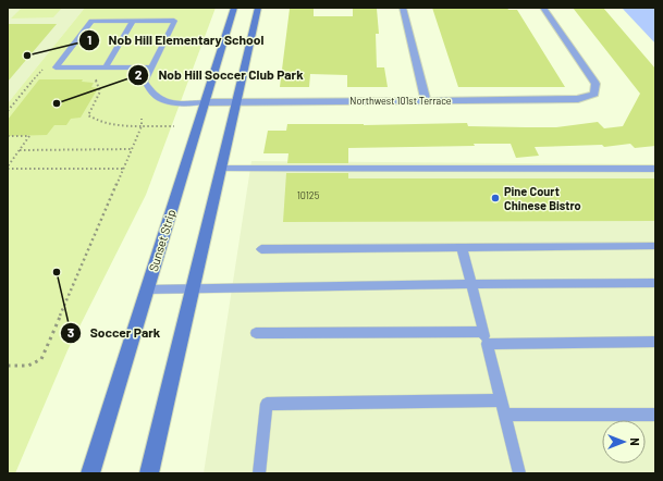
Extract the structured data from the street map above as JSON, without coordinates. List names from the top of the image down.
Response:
{
  "streets": {
    "street": ["Northwest 101st Terrace", "Sunset Strip"]
  },
  "crossings": [
    ["Northwest 101st Terrace", "Sunset Strip"]
  ],
  "places": [
    "Nob Hill Elementary School",
    "Nob Hill Soccer Club Park",
    "Pine Court Chinese Bistro",
    "Soccer Park"
  ],
  "house_numbers": ["10125"],
  "north": "right"
}
